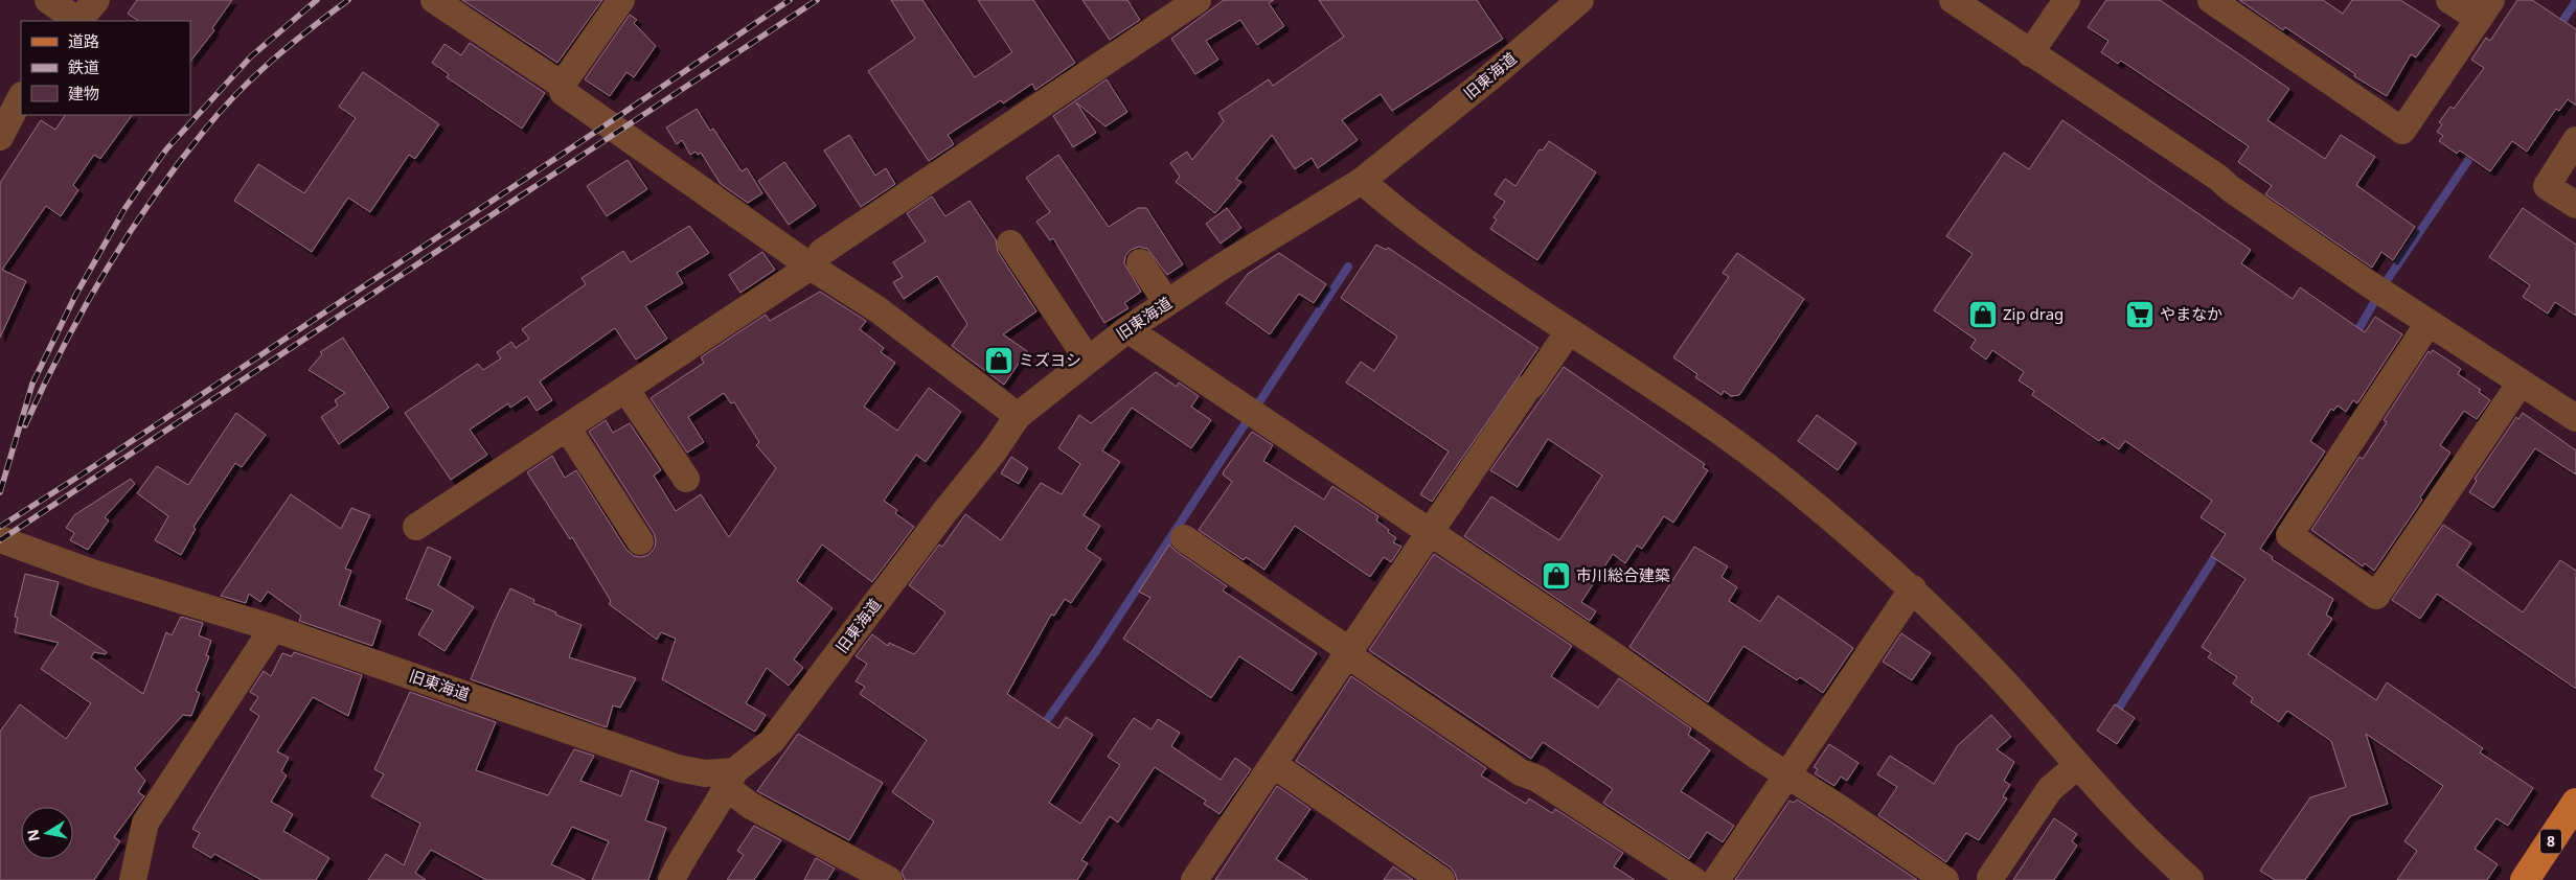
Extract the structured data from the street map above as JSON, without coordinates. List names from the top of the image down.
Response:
{
  "streets": {
    "main road": ["8"],
    "street": ["旧東海道"]
  },
  "places": {
    "shop": ["Zip drag", "ミズヨシ", "市川総合建築"],
    "supermarket": ["やまなか"]
  },
  "legend": ["道路", "鉄道", "建物"],
  "north": "left"
}
